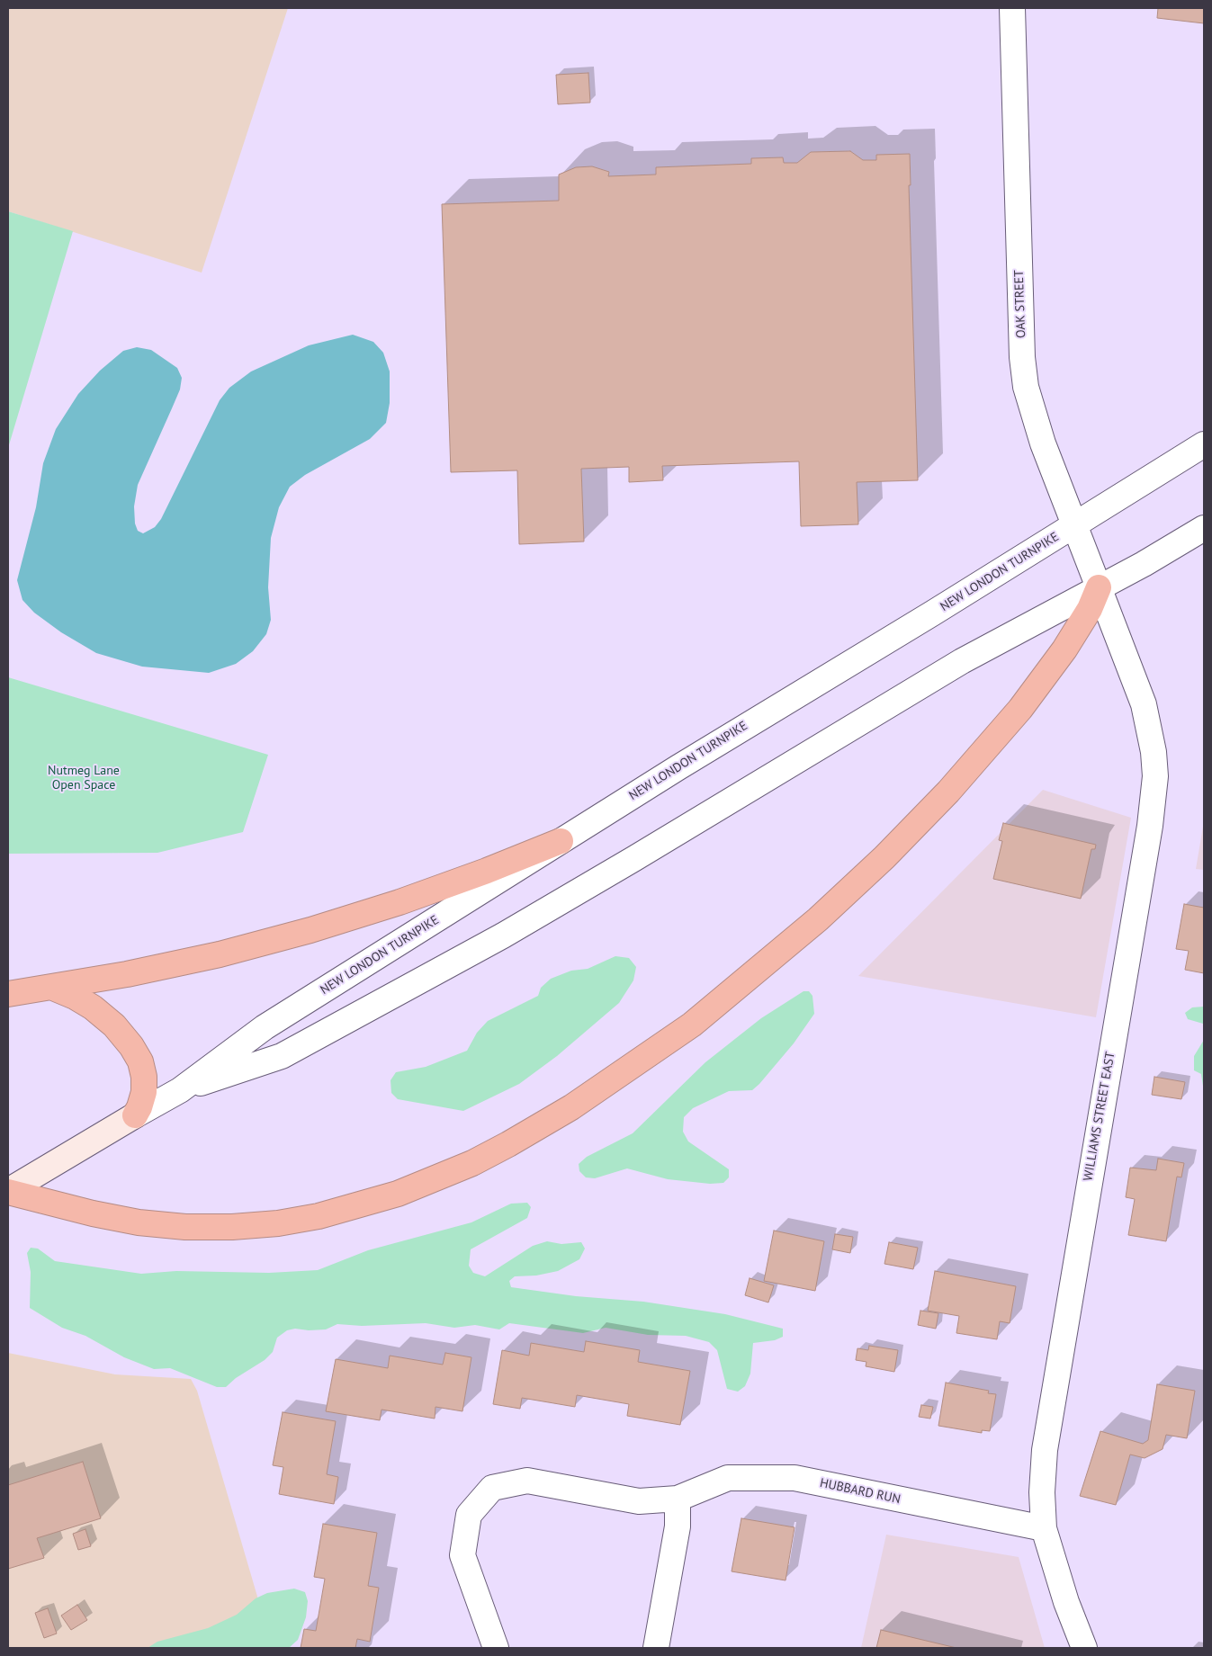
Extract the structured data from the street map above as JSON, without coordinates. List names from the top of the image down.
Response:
{
  "streets": {
    "main road": ["NEW LONDON TURNPIKE"],
    "street": ["OAK STREET", "WILLIAMS STREET EAST", "HUBBARD RUN"]
  },
  "crossings": [
    ["OAK STREET", "NEW LONDON TURNPIKE"],
    ["OAK STREET", "WILLIAMS STREET EAST"],
    ["NEW LONDON TURNPIKE", "WILLIAMS STREET EAST"],
    ["WILLIAMS STREET EAST", "HUBBARD RUN"]
  ],
  "parks": ["Nutmeg Lane Open Space"]
}
